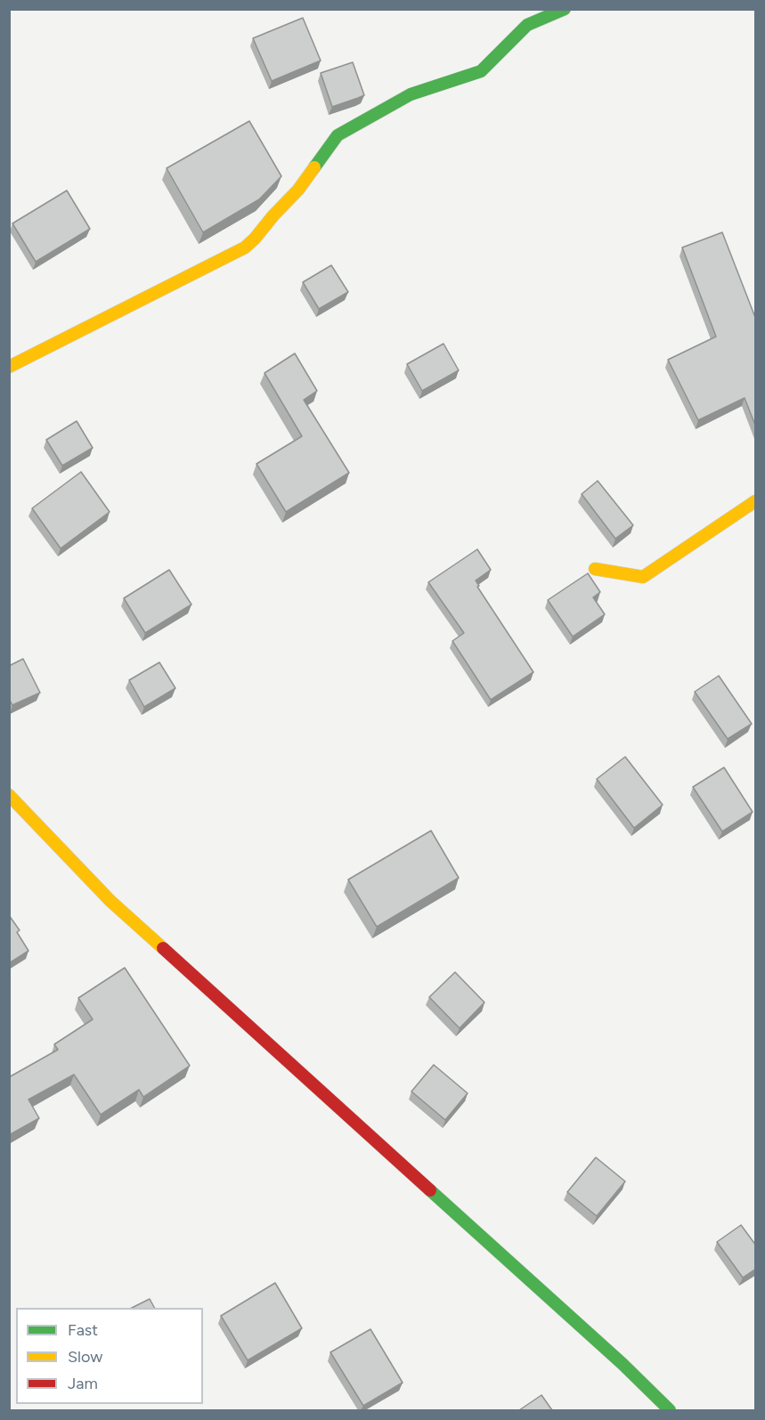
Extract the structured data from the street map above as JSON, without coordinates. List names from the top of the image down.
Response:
{
  "legend": ["Fast", "Slow", "Jam"]
}
